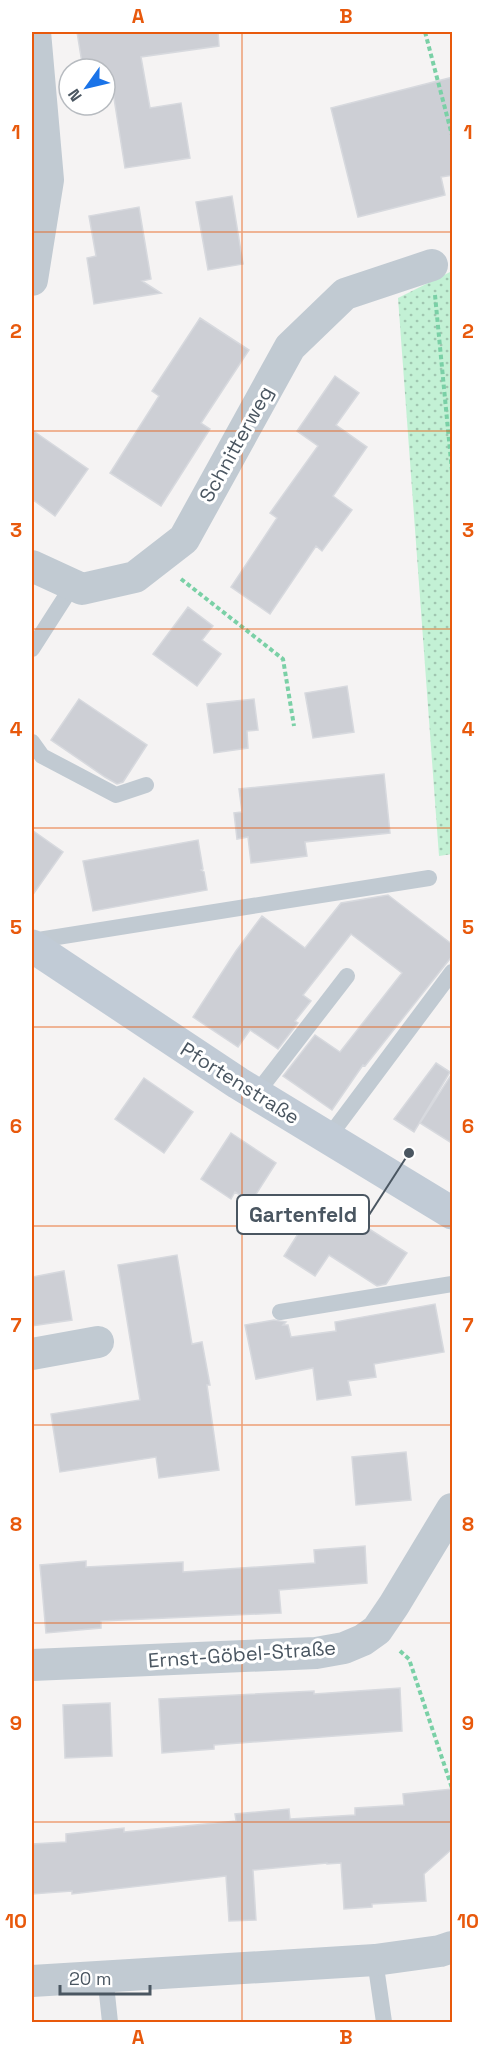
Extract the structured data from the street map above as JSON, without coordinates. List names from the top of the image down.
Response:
{
  "streets": {
    "street": ["Schnitterweg", "Pfortenstraße", "Ernst-Göbel-Straße"]
  },
  "places": ["Gartenfeld"],
  "scale_bar": "20 m",
  "north": "bottom left",
  "grid": {
    "columns": ["A", "B"],
    "rows": [
      "1",
      "2",
      "3",
      "4",
      "5",
      "6",
      "7",
      "8",
      "9",
      "10"
    ]
  }
}
